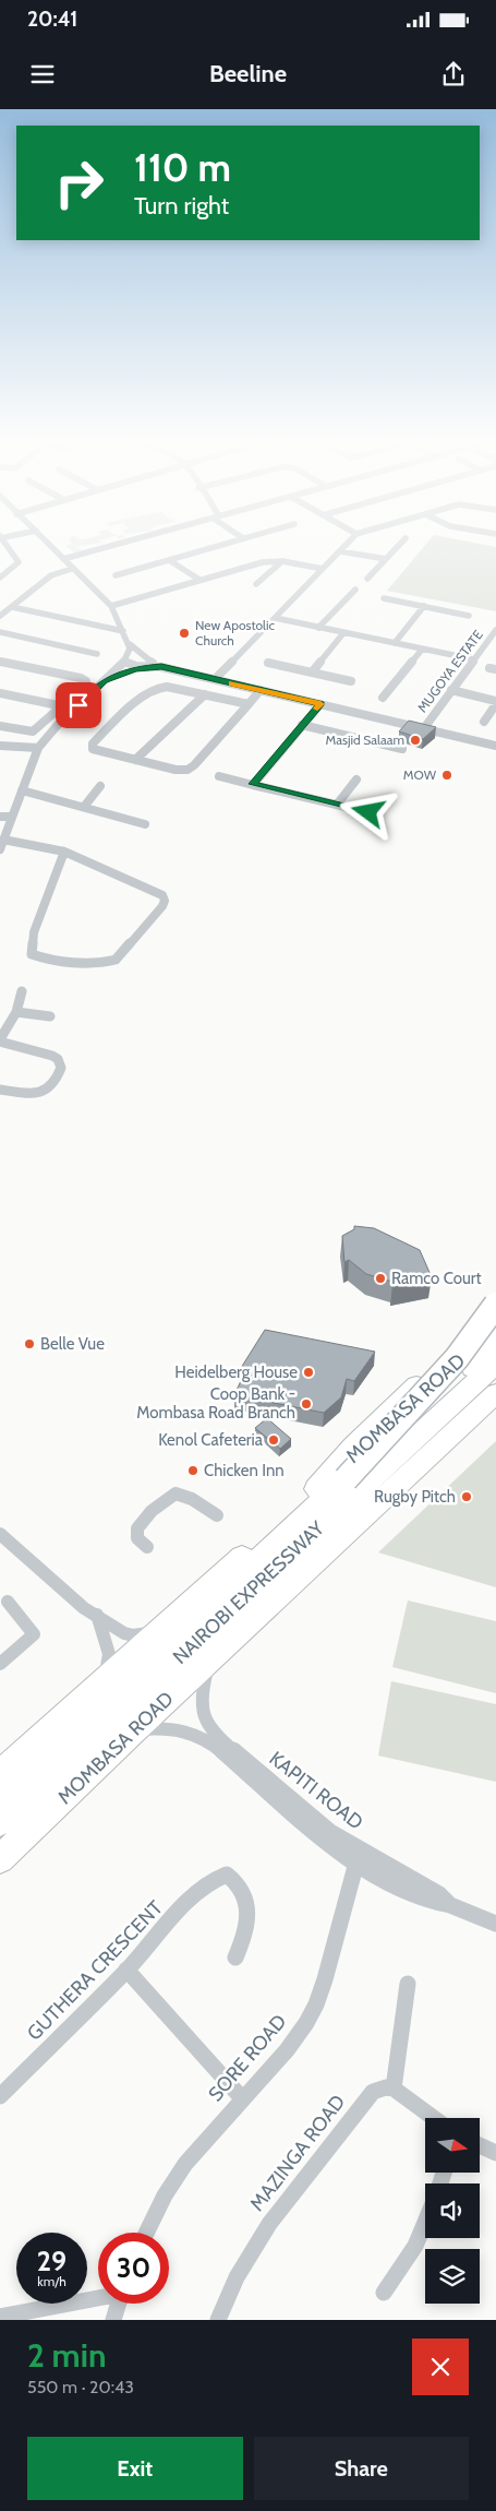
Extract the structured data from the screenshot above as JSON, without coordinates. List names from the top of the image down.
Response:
{
  "streets": {
    "highway": ["MOMBASA ROAD", "NAIROBI EXPRESSWAY"],
    "street": [
      "MUGOYA ESTATE",
      "KAPITI ROAD",
      "GUTHERA CRESCENT",
      "SORE ROAD",
      "MAZINGA ROAD"
    ]
  },
  "crossings": [
    ["MOMBASA ROAD", "KAPITI ROAD"]
  ],
  "places": [
    "New Apostolic Church",
    "Masjid Salaam",
    "MOW",
    "Ramco Court",
    "Belle Vue",
    "Heidelberg House",
    "Coop Bank - Mombasa Road Branch",
    "Kenol Cafeteria",
    "Chicken Inn",
    "Rugby Pitch"
  ],
  "north": "right",
  "page": {
    "status": "20:41",
    "header": "Beeline",
    "turn": ["110 m", "Turn right"],
    "speed": "29 km/h",
    "limit": "30",
    "heading": ["2 min", "550 m · 20:43"],
    "buttons": ["Exit", "Share"]
  }
}
